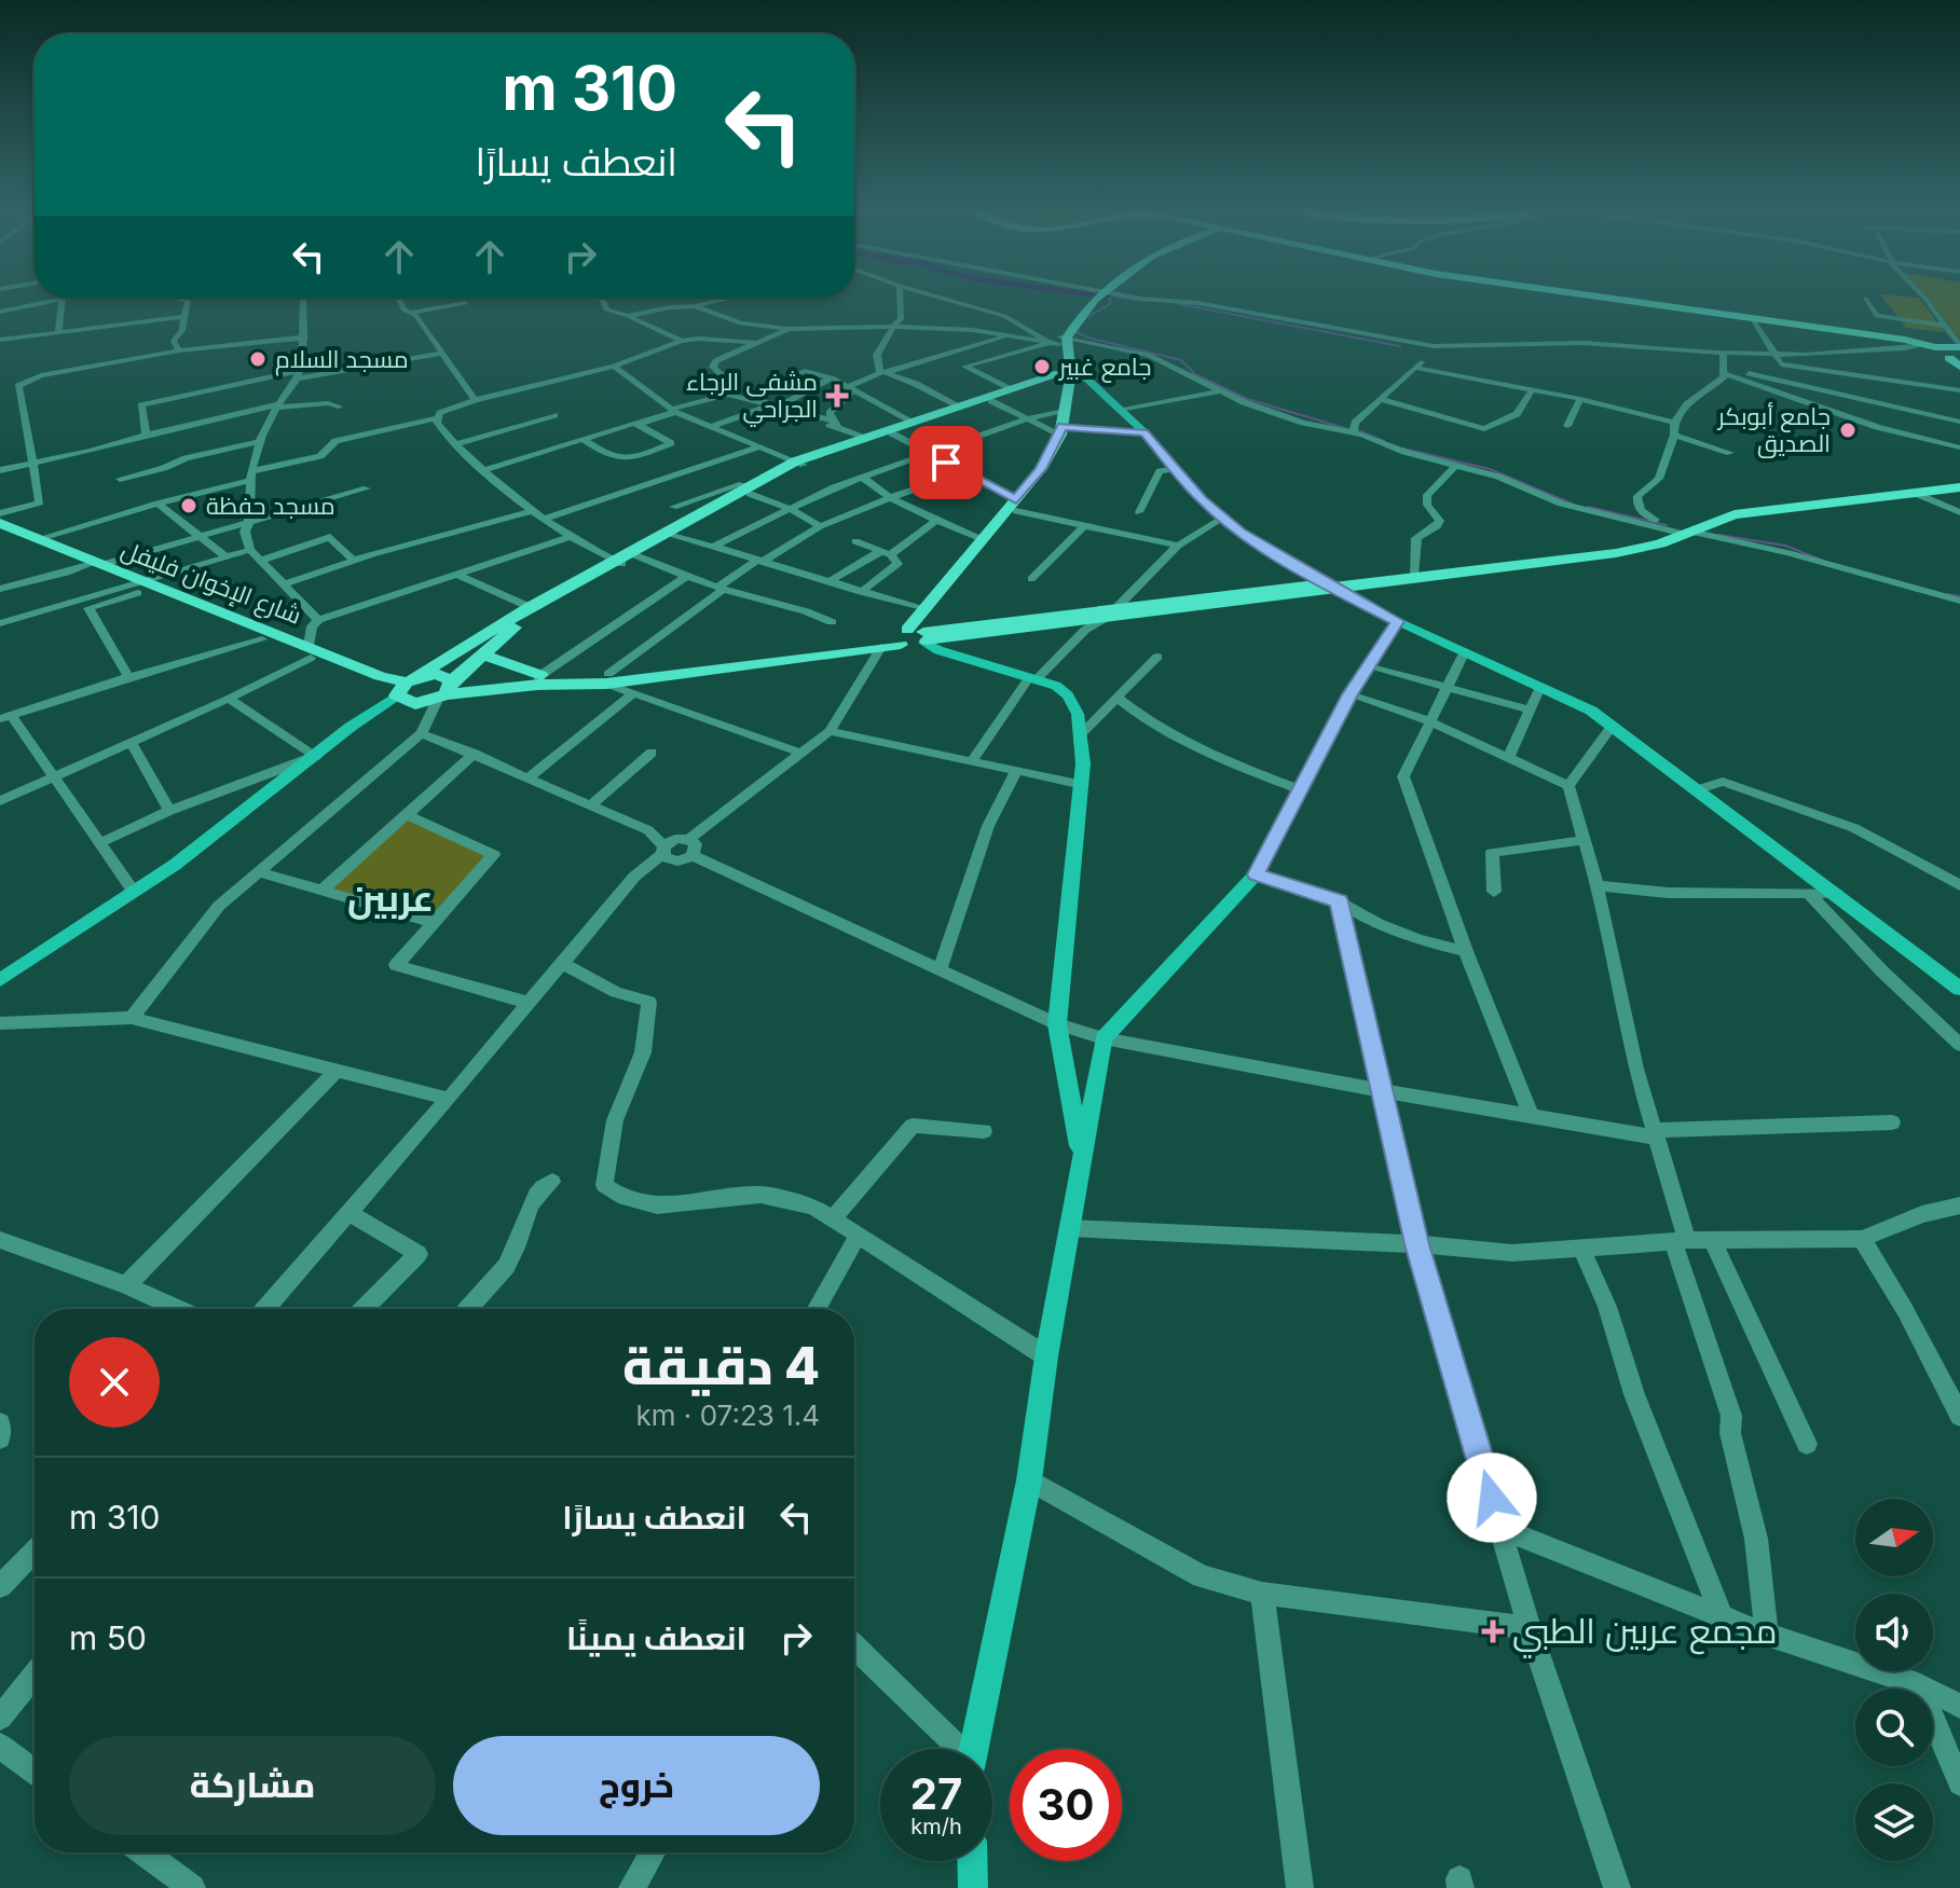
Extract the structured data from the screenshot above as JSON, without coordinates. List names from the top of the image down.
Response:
{
  "streets": {
    "main road": ["شارع الإخوان فليفل"]
  },
  "districts": ["عربين"],
  "places": {
    "other": [
      "مسجد السلام",
      "جامع غبير",
      "جامع أبوبكر الصديق",
      "مسجد حفظة"
    ],
    "health": ["مشفى الرجاء الجراحي", "مجمع عربين الطبي"]
  },
  "north": "right",
  "page": {
    "turn": ["310 m", "انعطف يسارًا"],
    "heading": ["4 دقيقة", "1.4 km · 07:23"],
    "list": [
      {
        "name": "انعطف يسارًا",
        "value": "310 m"
      },
      {
        "name": "انعطف يمينًا",
        "value": "50 m"
      }
    ],
    "buttons": ["خروج", "مشاركة"],
    "speed": "27 km/h",
    "limit": "30"
  }
}
